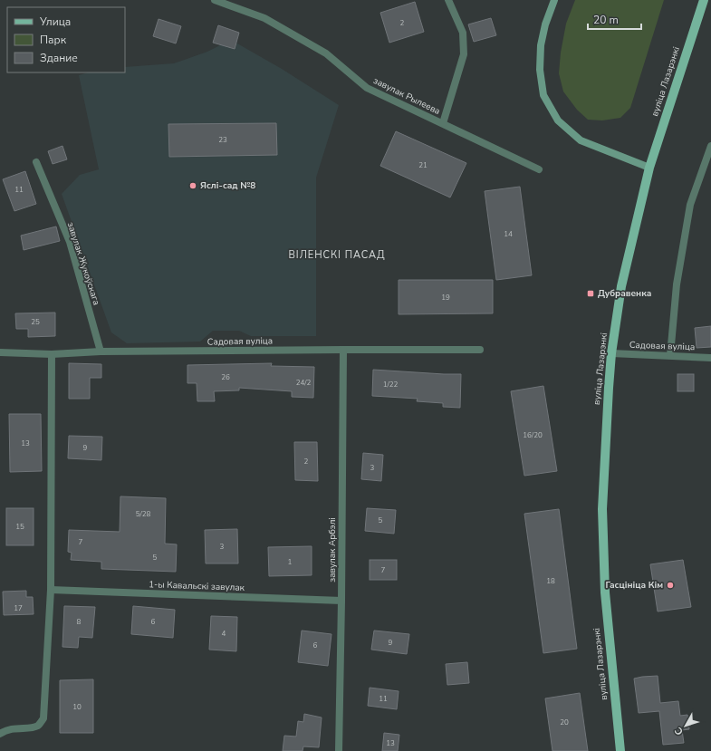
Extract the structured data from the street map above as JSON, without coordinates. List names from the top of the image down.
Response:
{
  "streets": {
    "main road": ["вуліца Лазарэнкі"],
    "street": [
      "завулак Рылеева",
      "завулак Жукоўскага",
      "Садовая вуліца",
      "завулак Арбэлі",
      "1-ы Кавальскі завулак"
    ]
  },
  "crossings": [
    ["вуліца Лазарэнкі", "Садовая вуліца"],
    ["завулак Жукоўскага", "Садовая вуліца"],
    ["Садовая вуліца", "завулак Арбэлі"],
    ["завулак Арбэлі", "1-ы Кавальскі завулак"]
  ],
  "districts": ["ВІЛЕНСКІ ПАСАД"],
  "places": {
    "other": ["Яслі-сад №8", "Гасцініца Кім"],
    "transit": ["Дубравенка"]
  },
  "house_numbers": [
    "2",
    "23",
    "21",
    "11",
    "14",
    "19",
    "25",
    "26",
    "24/2",
    "1/22",
    "16/20",
    "13",
    "9",
    "2",
    "3",
    "5/28",
    "5",
    "15",
    "7",
    "3",
    "5",
    "1",
    "7",
    "18",
    "17",
    "8",
    "6",
    "4",
    "9",
    "6",
    "11",
    "10",
    "20",
    "13"
  ],
  "legend": ["Улица", "Парк", "Здание"],
  "scale_bar": "20 m",
  "north": "bottom left"
}
